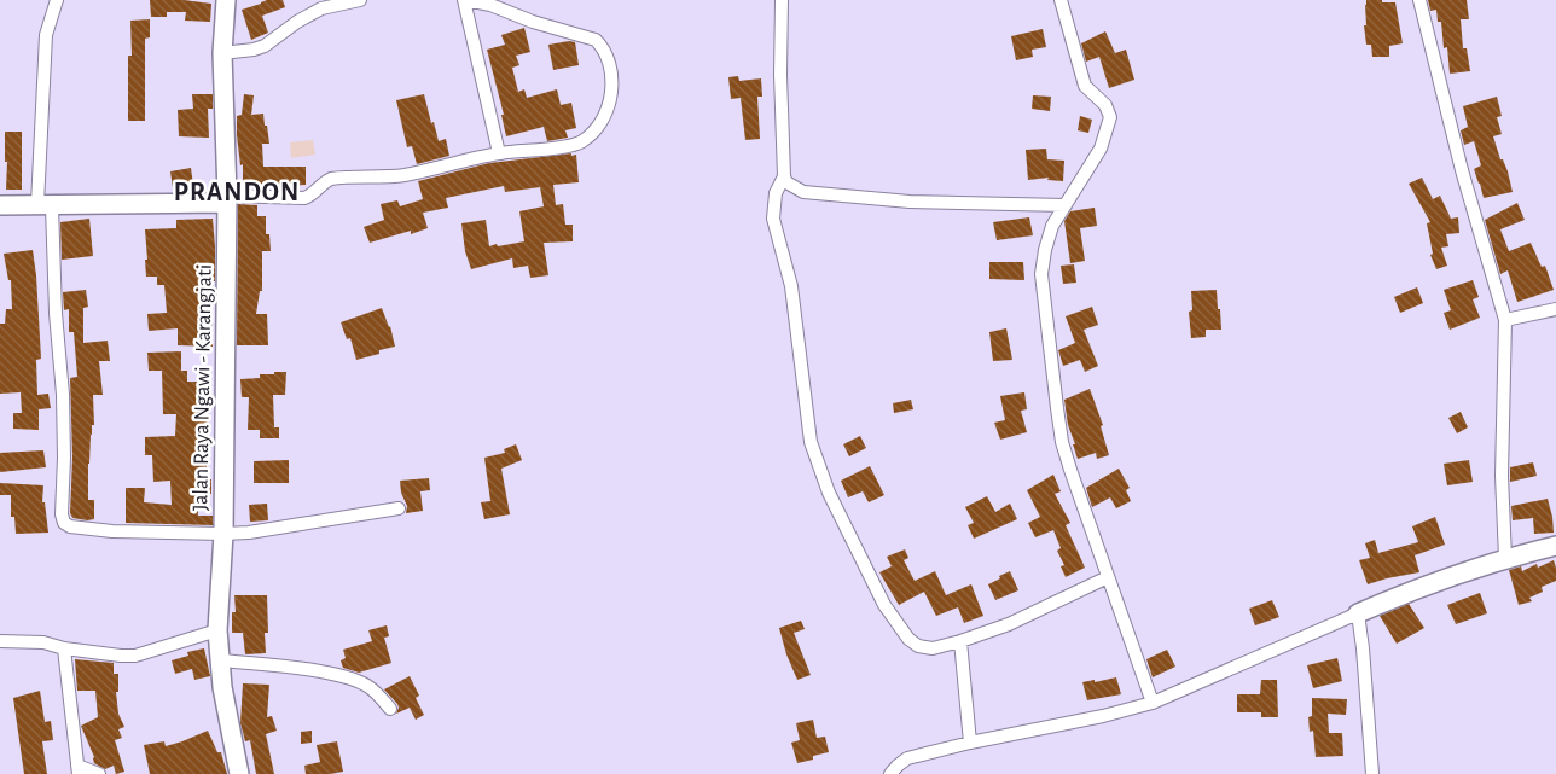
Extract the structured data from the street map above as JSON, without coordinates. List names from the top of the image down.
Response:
{
  "streets": {
    "main road": ["Jalan Raya Ngawi - Karangjati"]
  },
  "districts": ["PRANDON"]
}
